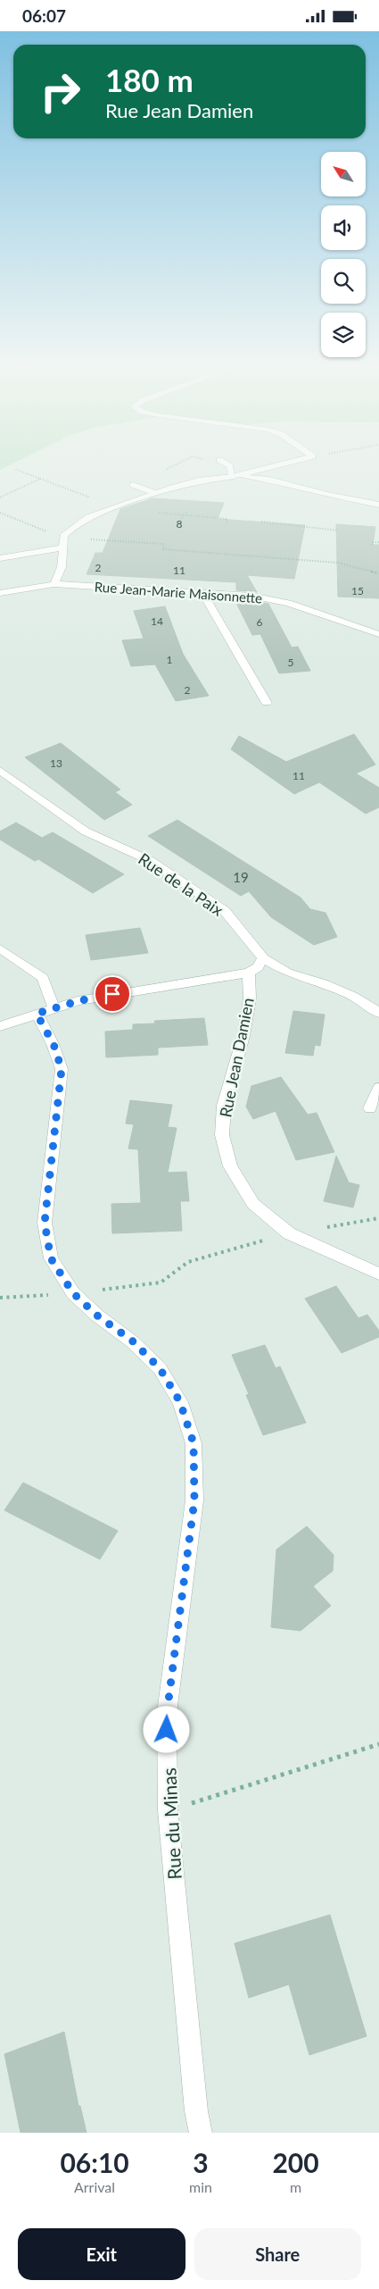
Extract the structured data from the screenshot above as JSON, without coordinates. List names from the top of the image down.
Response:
{
  "streets": {
    "street": [
      "Rue Jean-Marie Maisonnette",
      "Rue de la Paix",
      "Rue Jean Damien",
      "Rue du Minas"
    ]
  },
  "crossings": [
    ["Rue Jean Damien", "Rue du Minas"]
  ],
  "house_numbers": [
    "8",
    "2",
    "11",
    "15",
    "14",
    "6",
    "1",
    "5",
    "2",
    "13",
    "11",
    "19"
  ],
  "north": "top left",
  "page": {
    "status": "06:07",
    "turn": ["180 m", "Rue Jean Damien"],
    "eta": [
      "06:10",
      "Arrival",
      "3",
      "min",
      "200",
      "m"
    ],
    "buttons": ["Exit", "Share"]
  }
}
